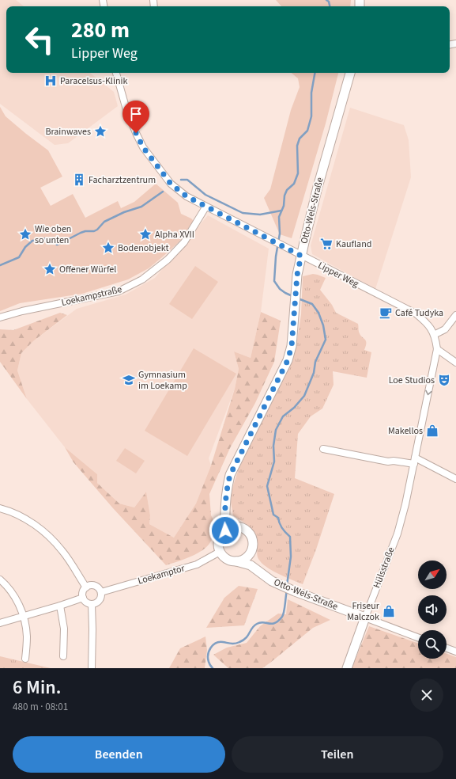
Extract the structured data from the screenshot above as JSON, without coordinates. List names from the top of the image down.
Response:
{
  "streets": {
    "main road": ["Otto-Wels-Straße", "Hülsstraße"],
    "street": ["Lipper Weg", "Loekampstraße", "Loekamptor"]
  },
  "crossings": [
    ["Otto-Wels-Straße", "Lipper Weg"],
    ["Otto-Wels-Straße", "Hülsstraße"],
    ["Otto-Wels-Straße", "Loekamptor"],
    ["Lipper Weg", "Loekampstraße"],
    ["Lipper Weg", "Hülsstraße"]
  ],
  "places": {
    "hospital": ["Paracelsus-Klinik"],
    "place": [
      "Brainwaves",
      "Wie oben so unten",
      "Alpha XVII",
      "Bodenobjekt",
      "Offener Würfel"
    ],
    "building": ["Facharztzentrum"],
    "supermarket": ["Kaufland"],
    "cafe": ["Café Tudyka"],
    "school or university": ["Gymnasium im Loekamp"],
    "theatre": ["Loe Studios"],
    "shop": ["Makellos", "Friseur Malczok"]
  },
  "north": "top right",
  "page": {
    "turn": ["280 m", "Lipper Weg"],
    "heading": ["6 Min.", "480 m · 08:01"],
    "buttons": ["Beenden", "Teilen"]
  }
}
